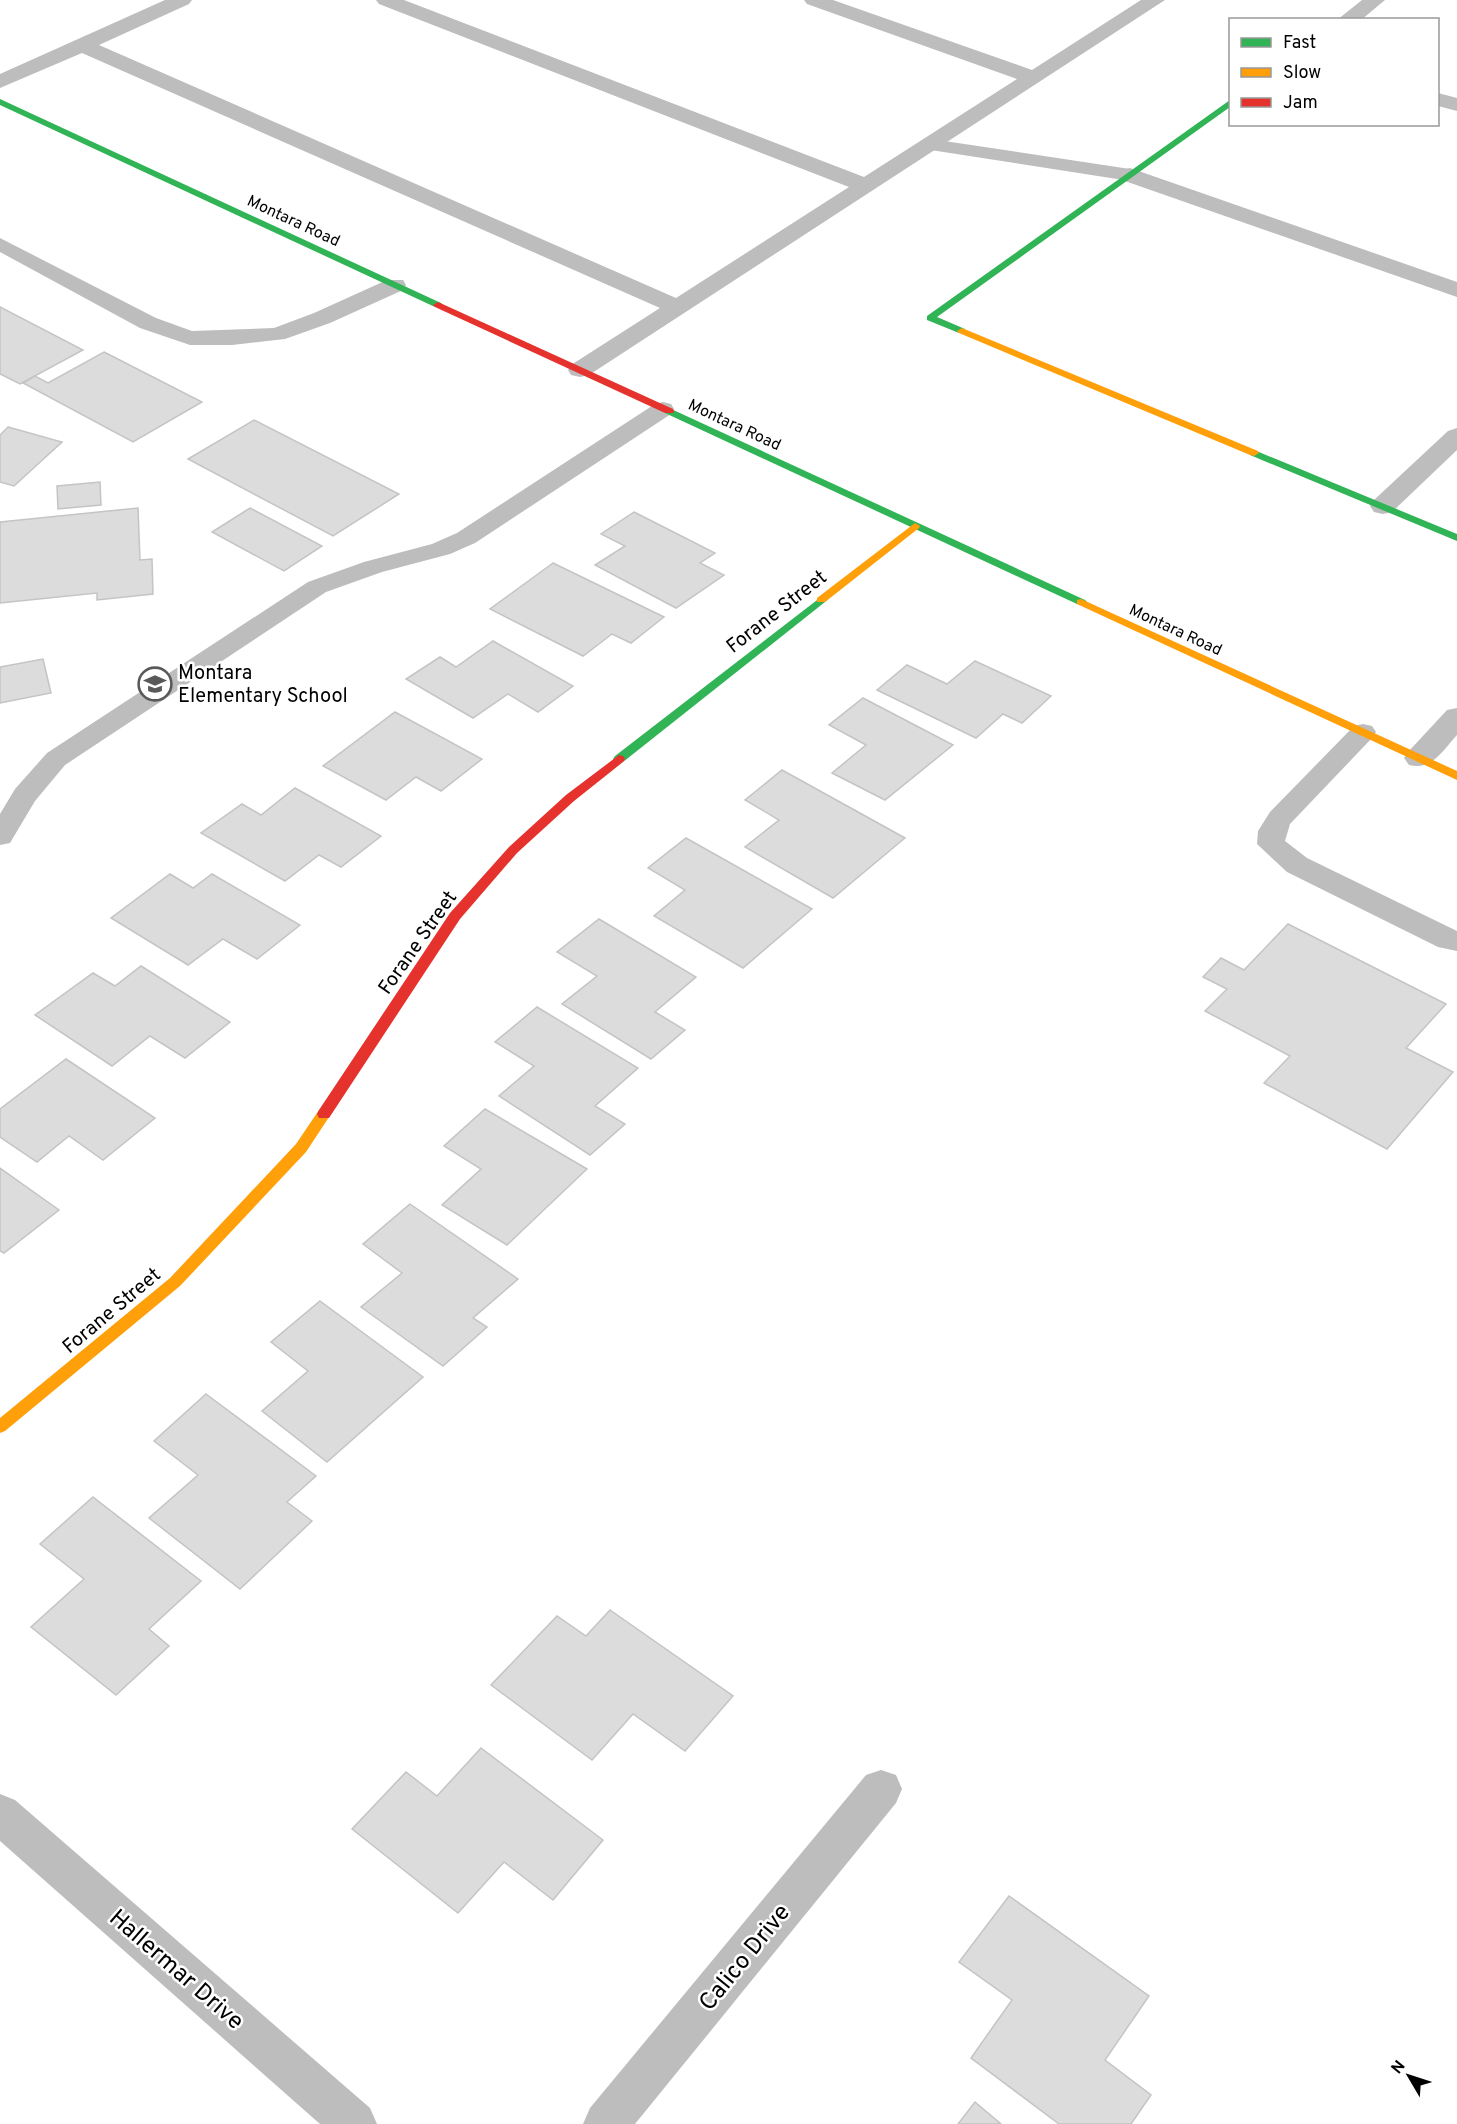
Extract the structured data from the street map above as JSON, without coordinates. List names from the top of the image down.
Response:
{
  "streets": {
    "street": [
      "Montara Road",
      "Forane Street",
      "Calico Drive",
      "Hallermar Drive"
    ]
  },
  "crossings": [
    ["Montara Road", "Forane Street"]
  ],
  "places": {
    "school or university": ["Montara Elementary School"]
  },
  "legend": ["Fast", "Slow", "Jam"],
  "north": "top left"
}
